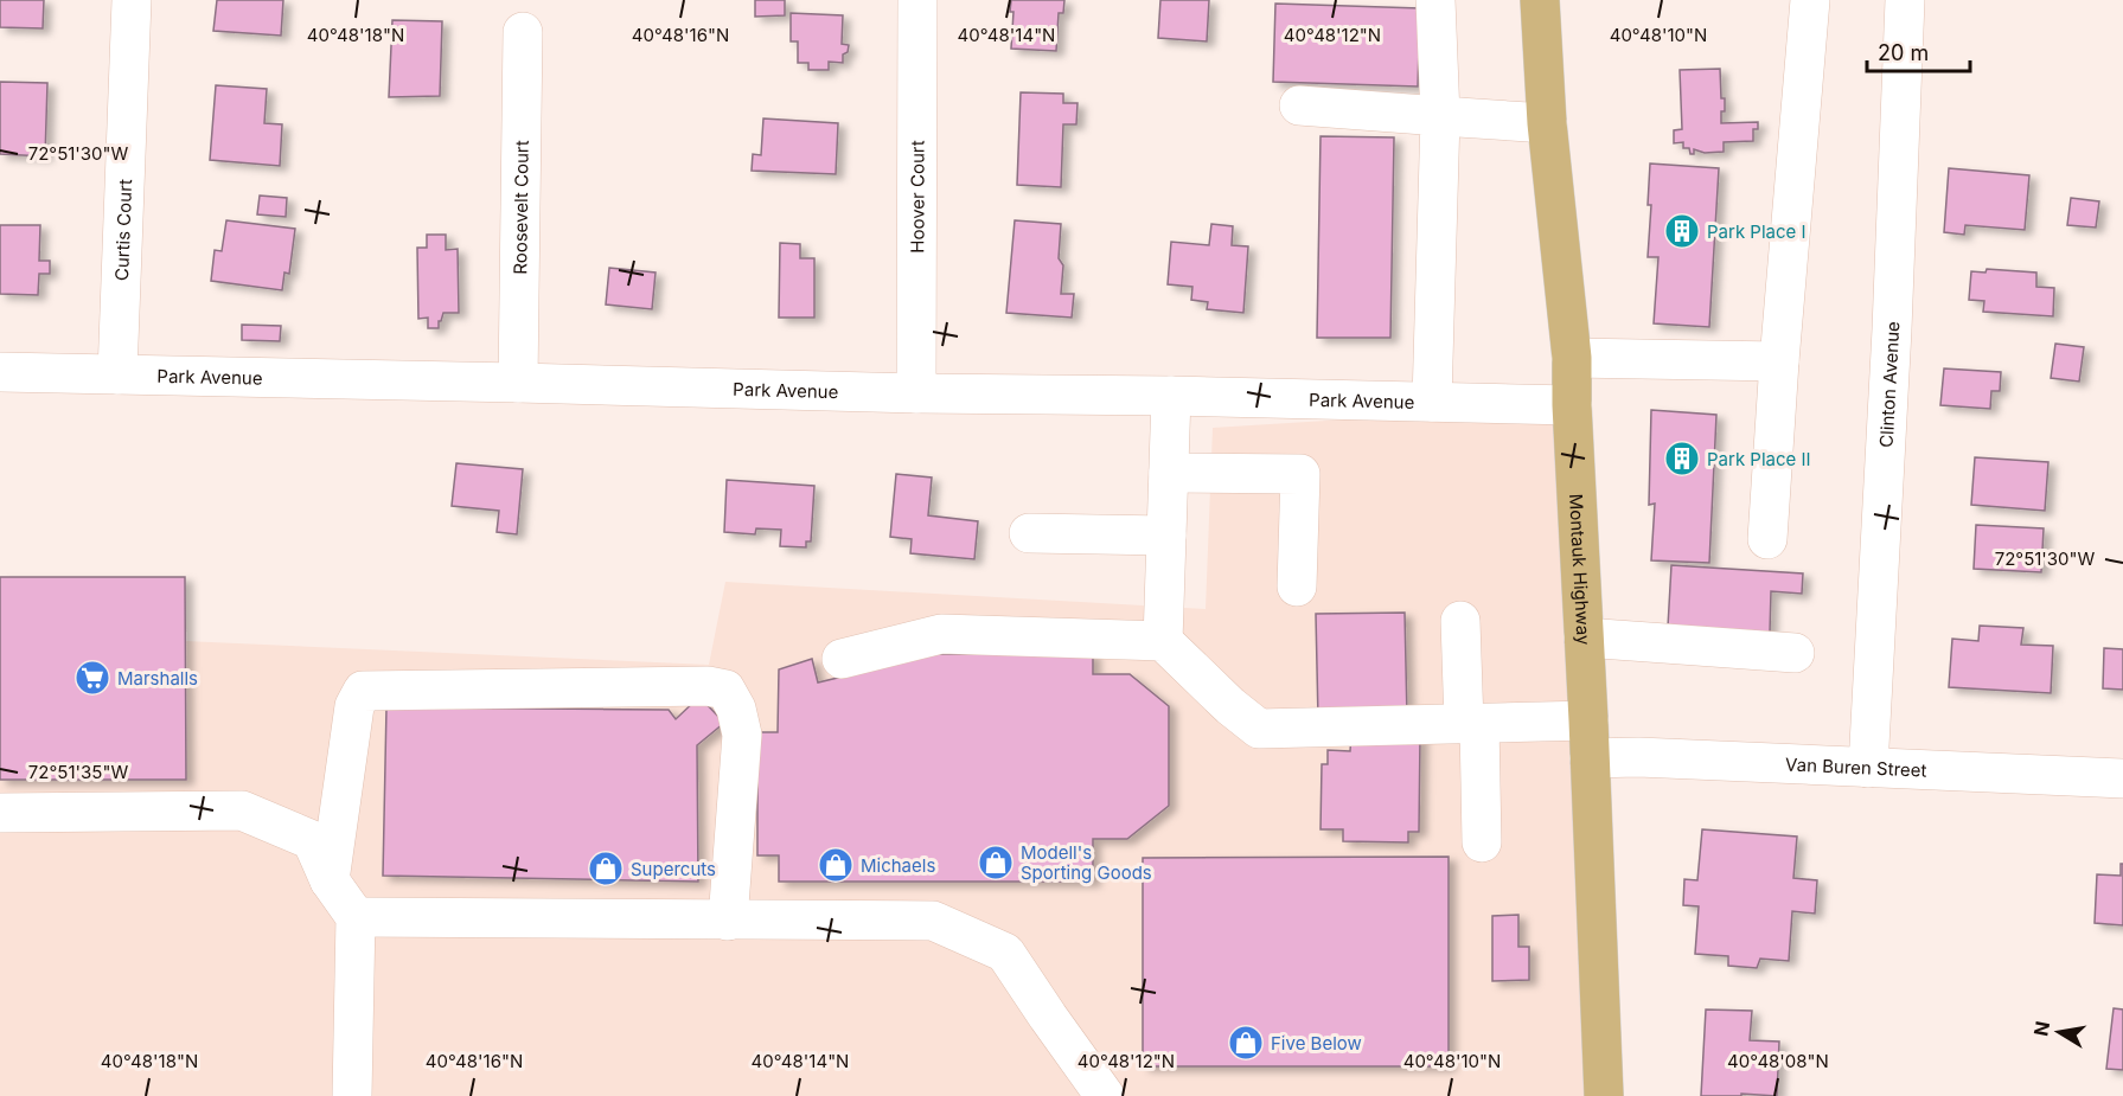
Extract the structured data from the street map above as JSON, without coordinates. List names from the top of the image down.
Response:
{
  "streets": {
    "main road": ["Montauk Highway"],
    "street": [
      "Hoover Court",
      "Roosevelt Court",
      "Curtis Court",
      "Park Avenue",
      "Clinton Avenue",
      "Van Buren Street"
    ]
  },
  "crossings": [
    ["Hoover Court", "Park Avenue"],
    ["Roosevelt Court", "Park Avenue"],
    ["Curtis Court", "Park Avenue"],
    ["Park Avenue", "Montauk Highway"],
    ["Clinton Avenue", "Van Buren Street"],
    ["Montauk Highway", "Van Buren Street"]
  ],
  "places": {
    "building": ["Park Place I", "Park Place II"],
    "supermarket": ["Marshalls"],
    "shop": [
      "Modell's Sporting Goods",
      "Michaels",
      "Supercuts",
      "Five Below"
    ]
  },
  "scale_bar": "20 m",
  "north": "left",
  "coordinates": [
    "40°48'18\"N",
    "40°48'16\"N",
    "40°48'14\"N",
    "40°48'12\"N",
    "40°48'10\"N",
    "72°51'30\"W",
    "72°51'35\"W",
    "40°48'08\"N"
  ]
}
